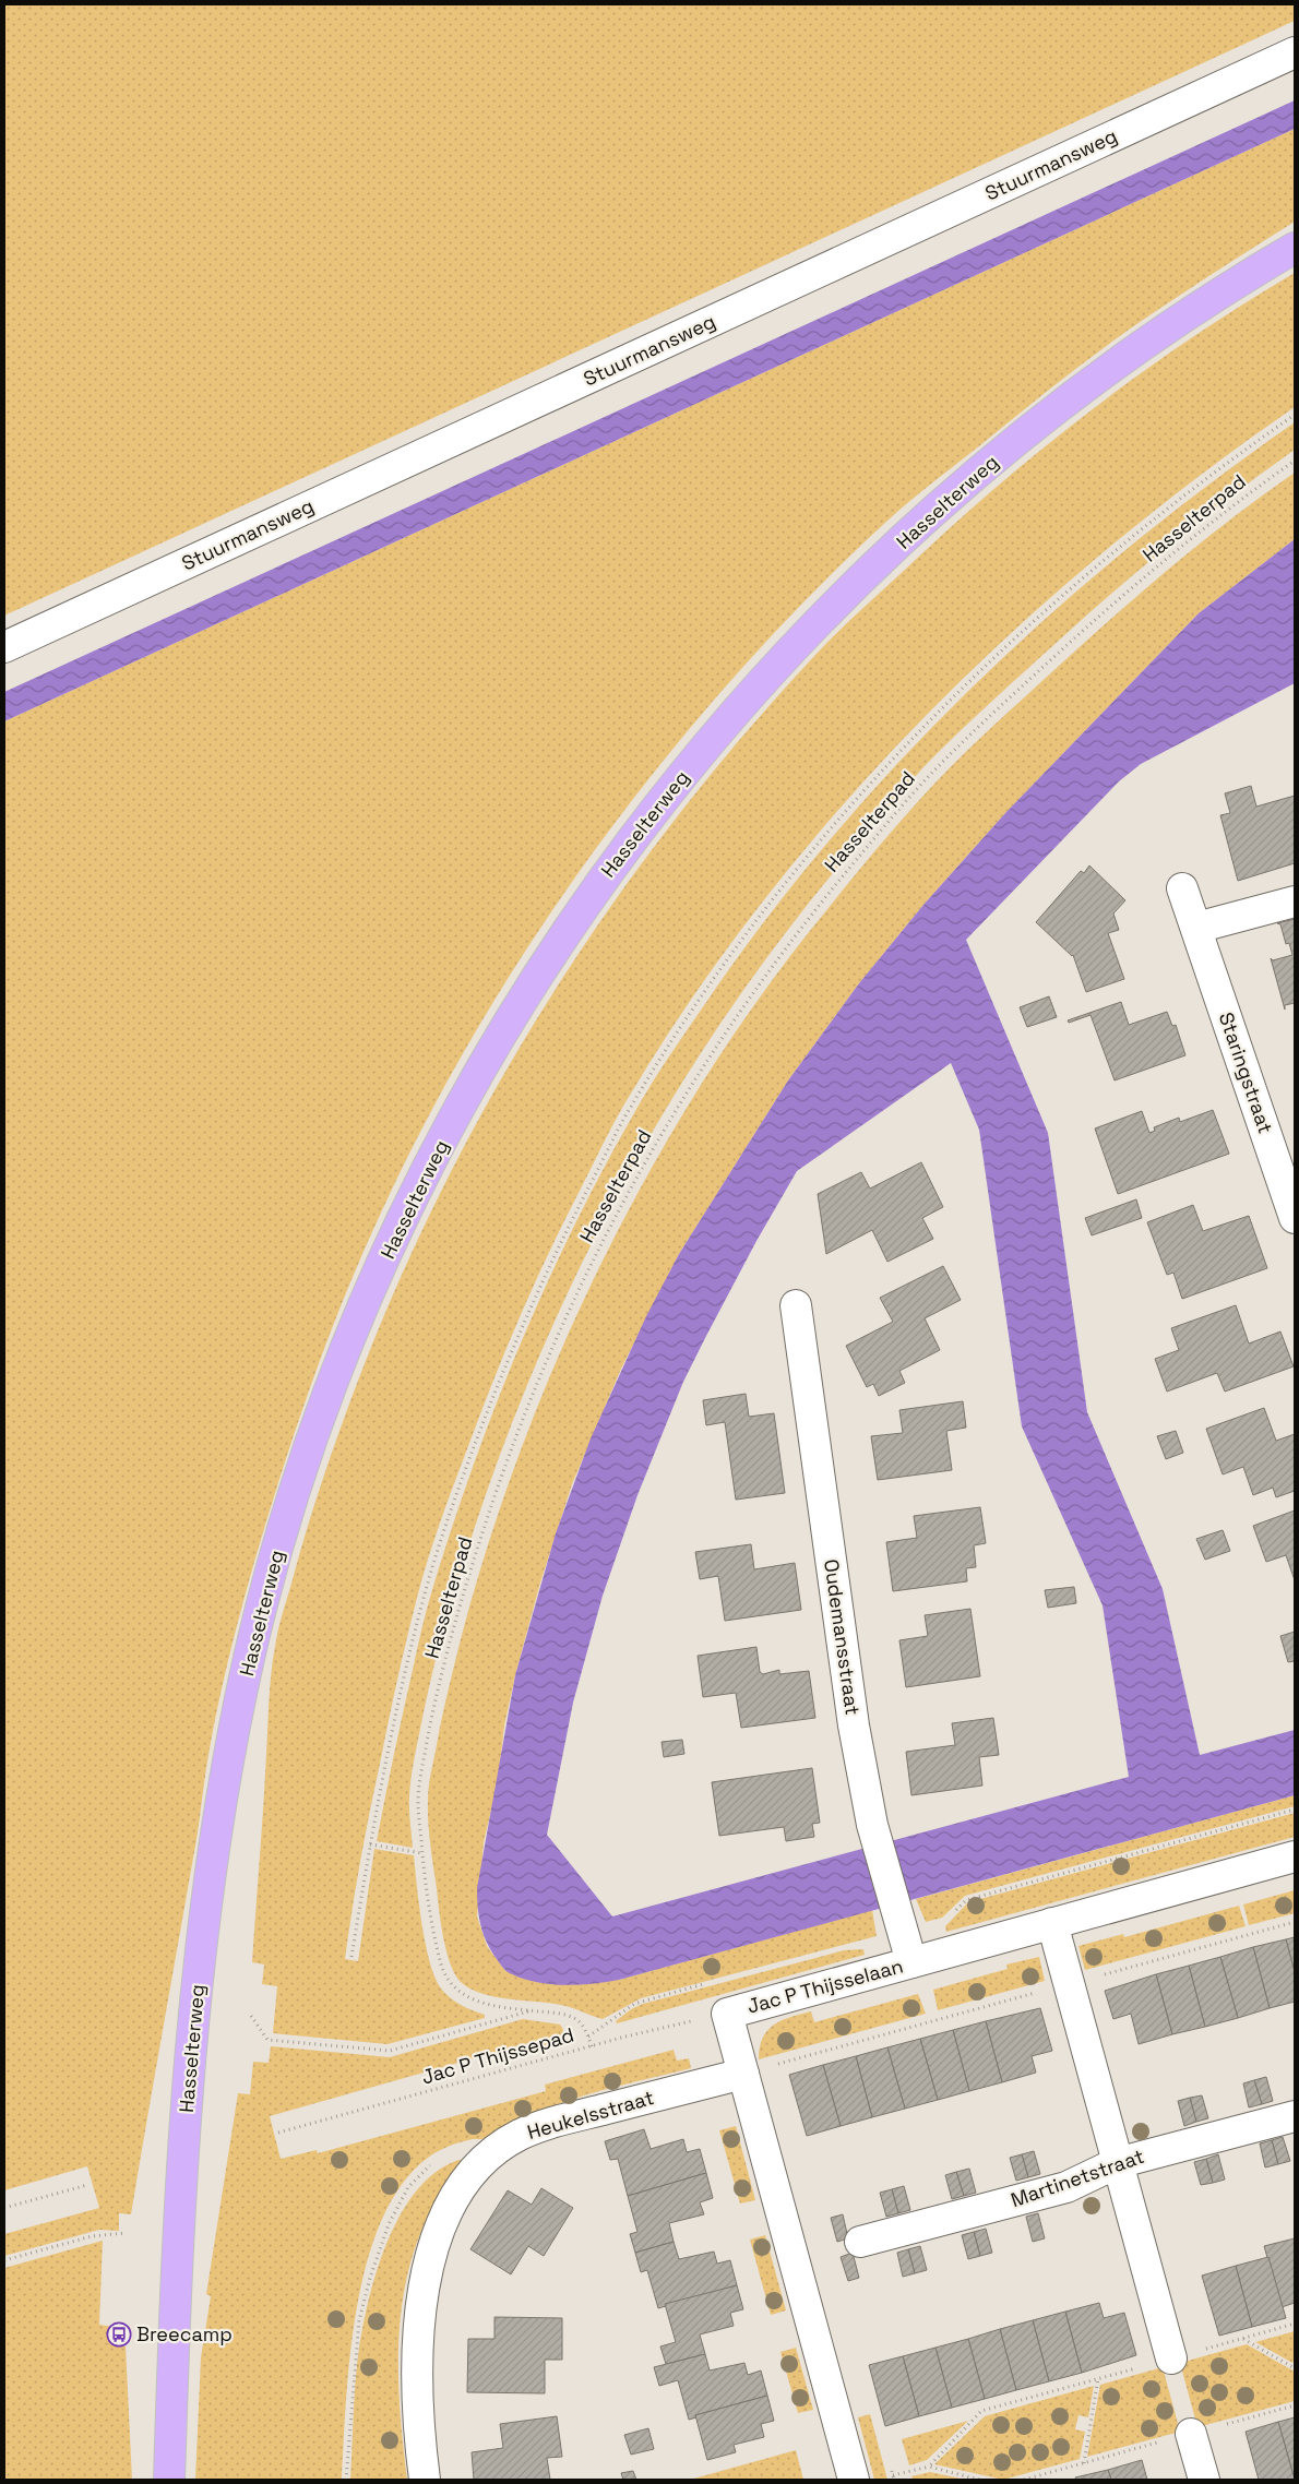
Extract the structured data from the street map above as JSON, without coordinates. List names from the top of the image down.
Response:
{
  "streets": {
    "main road": ["Hasselterweg"],
    "street": [
      "Stuurmansweg",
      "Staringstraat",
      "Oudemansstraat",
      "Jac P Thijsselaan",
      "Heukelsstraat",
      "Martinetstraat"
    ],
    "path": ["Hasselterpad", "Jac P Thijssepad"]
  },
  "crossings": [
    ["Hasselterpad", "Jac P Thijssepad"],
    ["Oudemansstraat", "Jac P Thijsselaan"],
    ["Jac P Thijsselaan", "Jac P Thijssepad"],
    ["Jac P Thijsselaan", "Heukelsstraat"]
  ],
  "places": {
    "bus stop": ["Breecamp"]
  }
}
